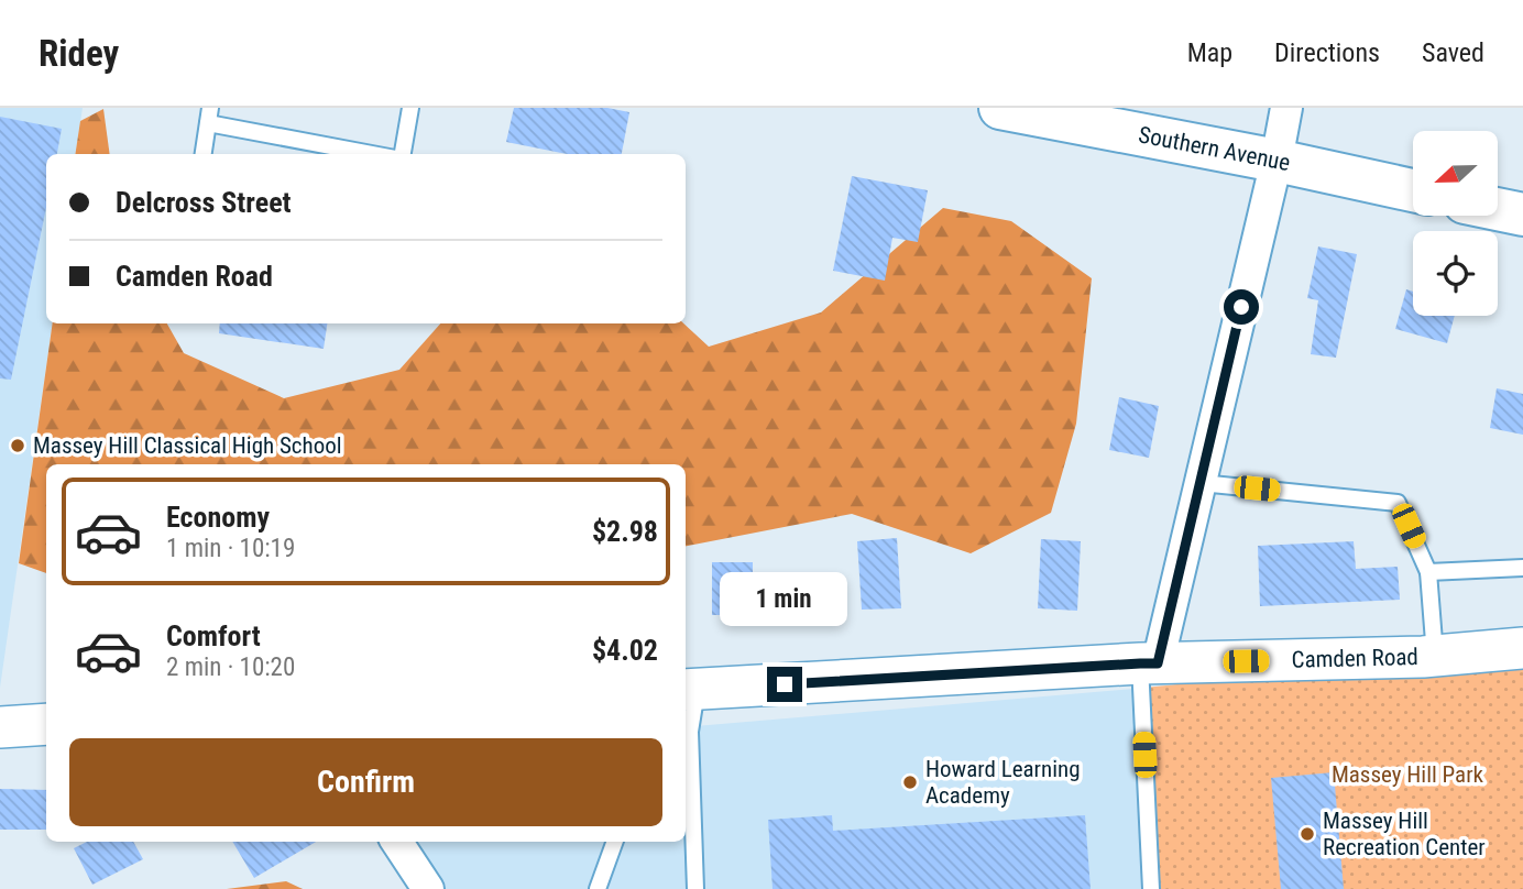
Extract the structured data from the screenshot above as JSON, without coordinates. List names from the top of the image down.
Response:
{
  "streets": {
    "main road": ["Southern Avenue"],
    "street": ["Camden Road"]
  },
  "parks": ["Massey Hill Park"],
  "places": ["Massey Hill Classical High School", "Howard Learning Academy", "Massey Hill Recreation Center"],
  "north": "left",
  "page": {
    "header": "Ridey",
    "nav": ["Map", "Directions", "Saved"],
    "banner": ["Delcross Street", "Camden Road"],
    "list": [
      {
        "name": "Economy",
        "note": "1 min · 10:19",
        "value": "$2.98"
      },
      {
        "name": "Comfort",
        "note": "2 min · 10:20",
        "value": "$4.02"
      }
    ],
    "bubble": "1 min",
    "buttons": "Confirm"
  }
}
